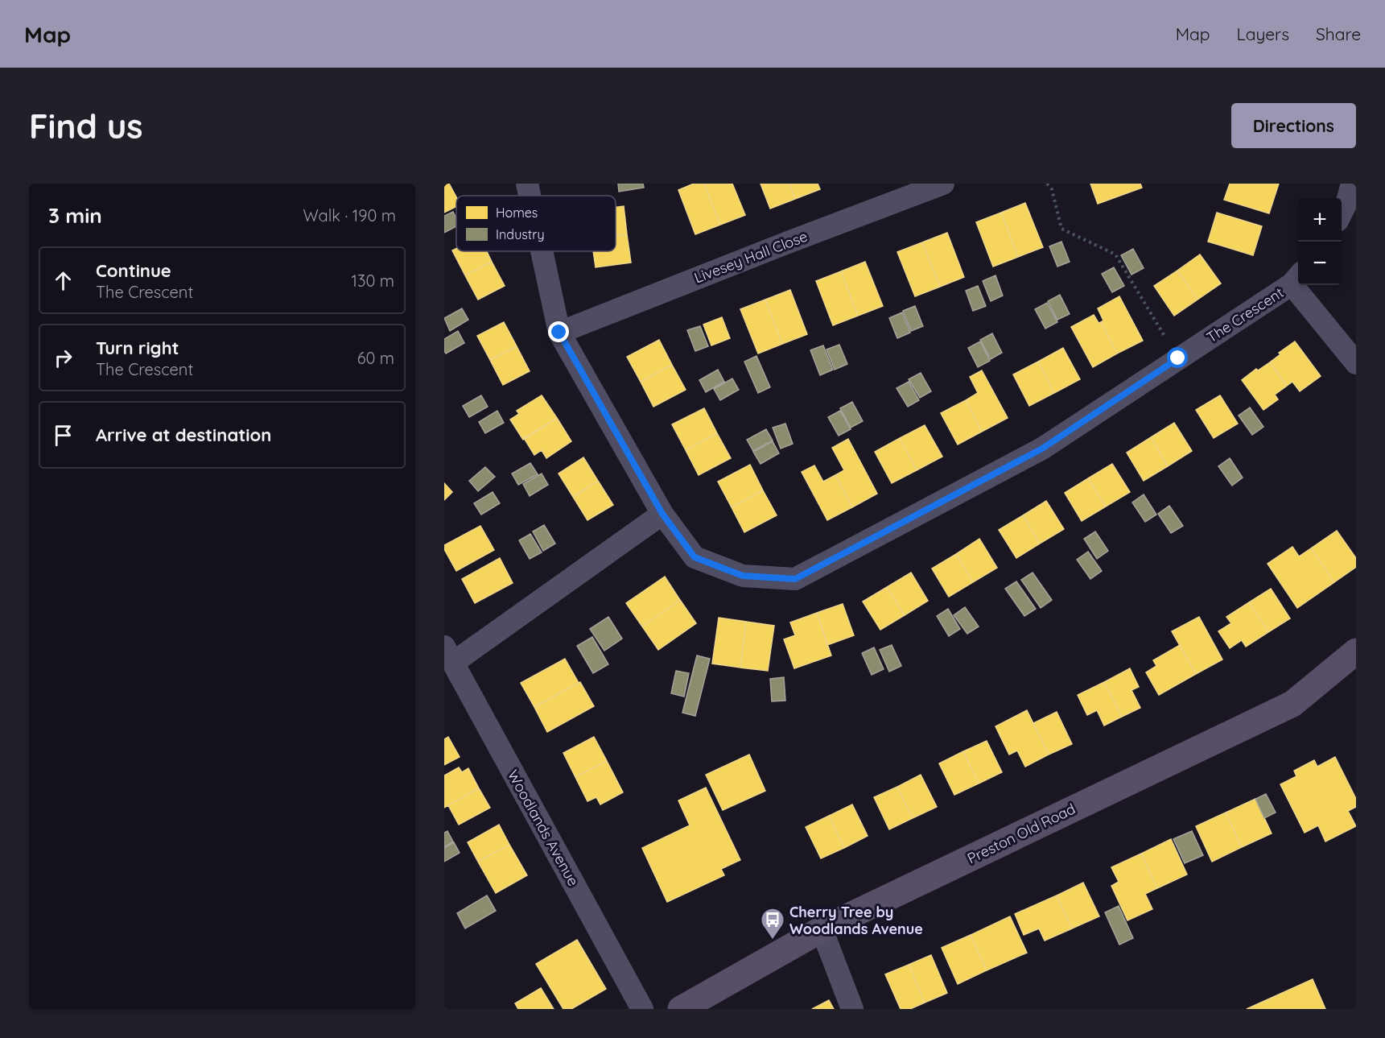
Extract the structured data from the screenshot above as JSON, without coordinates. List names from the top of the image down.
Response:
{
  "streets": {
    "main road": ["Preston Old Road"],
    "street": ["Livesey Hall Close", "The Crescent", "Woodlands Avenue"]
  },
  "crossings": [
    ["Livesey Hall Close", "The Crescent"]
  ],
  "places": {
    "bus stop": ["Cherry Tree by Woodlands Avenue"]
  },
  "legend": ["Homes", "Industry"],
  "page": {
    "header": "Map",
    "nav": ["Map", "Layers", "Share"],
    "buttons": "Directions",
    "title": "Find us",
    "heading": ["3 min", "Walk · 190 m"],
    "map_buttons": ["+", "−"],
    "list": [
      ["Continue", "The Crescent", "130 m"],
      ["Turn right", "The Crescent", "60 m"],
      "Arrive at destination"
    ]
  }
}
